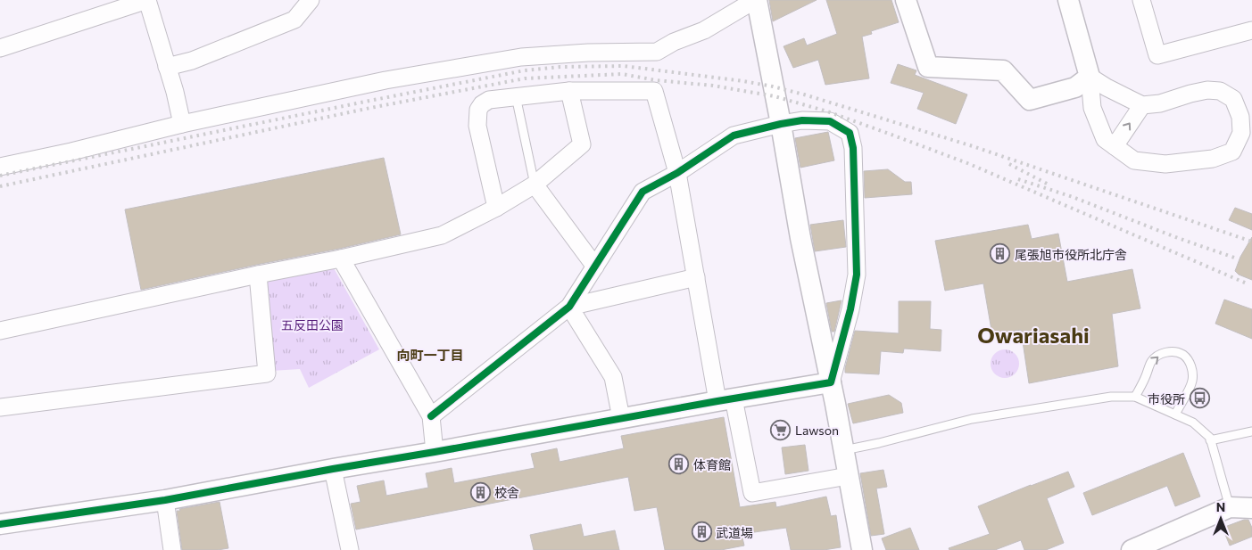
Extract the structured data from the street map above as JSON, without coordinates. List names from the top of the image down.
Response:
{
  "districts": ["Owariasahi", "向町一丁目"],
  "parks": ["五反田公園"],
  "places": {
    "building": [
      "尾張旭市役所北庁舎",
      "体育館",
      "校舎",
      "武道場"
    ],
    "bus stop": ["市役所"],
    "supermarket": ["Lawson"]
  },
  "north": "top"
}
